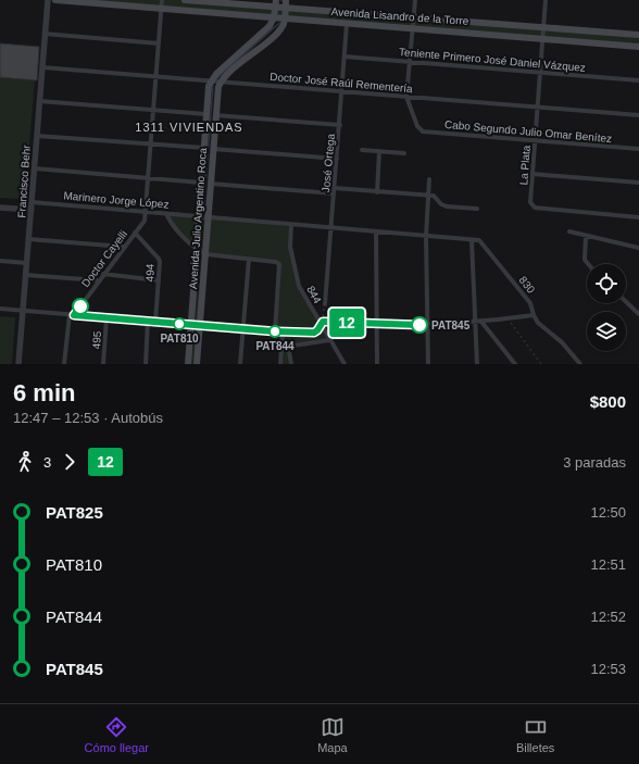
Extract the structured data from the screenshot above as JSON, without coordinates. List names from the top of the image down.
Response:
{
  "streets": {
    "main road": ["Avenida Lisandro de la Torre", "Avenida Julio Argentino Roca"],
    "street": [
      "Teniente Primero José Daniel Vázquez",
      "Doctor José Raúl Rementería",
      "Cabo Segundo Julio Omar Benítez",
      "José Ortega",
      "La Plata",
      "Francisco Behr",
      "Marinero Jorge López",
      "Doctor Cayelli",
      "494",
      "830",
      "844",
      "495"
    ]
  },
  "crossings": [
    ["Avenida Lisandro de la Torre", "José Ortega"],
    ["Avenida Lisandro de la Torre", "La Plata"],
    ["Teniente Primero José Daniel Vázquez", "José Ortega"],
    ["Teniente Primero José Daniel Vázquez", "La Plata"],
    ["Doctor José Raúl Rementería", "Cabo Segundo Julio Omar Benítez"],
    ["Doctor José Raúl Rementería", "José Ortega"],
    ["Doctor José Raúl Rementería", "La Plata"],
    ["Doctor José Raúl Rementería", "Francisco Behr"],
    ["Doctor José Raúl Rementería", "Avenida Julio Argentino Roca"],
    ["Cabo Segundo Julio Omar Benítez", "La Plata"],
    ["José Ortega", "Marinero Jorge López"],
    ["Francisco Behr", "Marinero Jorge López"],
    ["Marinero Jorge López", "Avenida Julio Argentino Roca"],
    ["Marinero Jorge López", "Doctor Cayelli"],
    ["Marinero Jorge López", "844"],
    ["Doctor Cayelli", "494"]
  ],
  "districts": ["1311 VIVIENDAS"],
  "places": ["PAT810", "PAT845", "PAT844"],
  "lines": ["bus line 12"],
  "page": {
    "on_map": "12",
    "heading": ["6 min", "12:47 – 12:53 · Autobús", "$800"],
    "legs": ["3", "12", "3 paradas"],
    "list": [
      {
        "name": "PAT825",
        "value": "12:50"
      },
      {
        "name": "PAT810",
        "value": "12:51"
      },
      {
        "name": "PAT844",
        "value": "12:52"
      },
      {
        "name": "PAT845",
        "value": "12:53"
      }
    ],
    "tabs": ["Cómo llegar", "Mapa", "Billetes"]
  }
}
